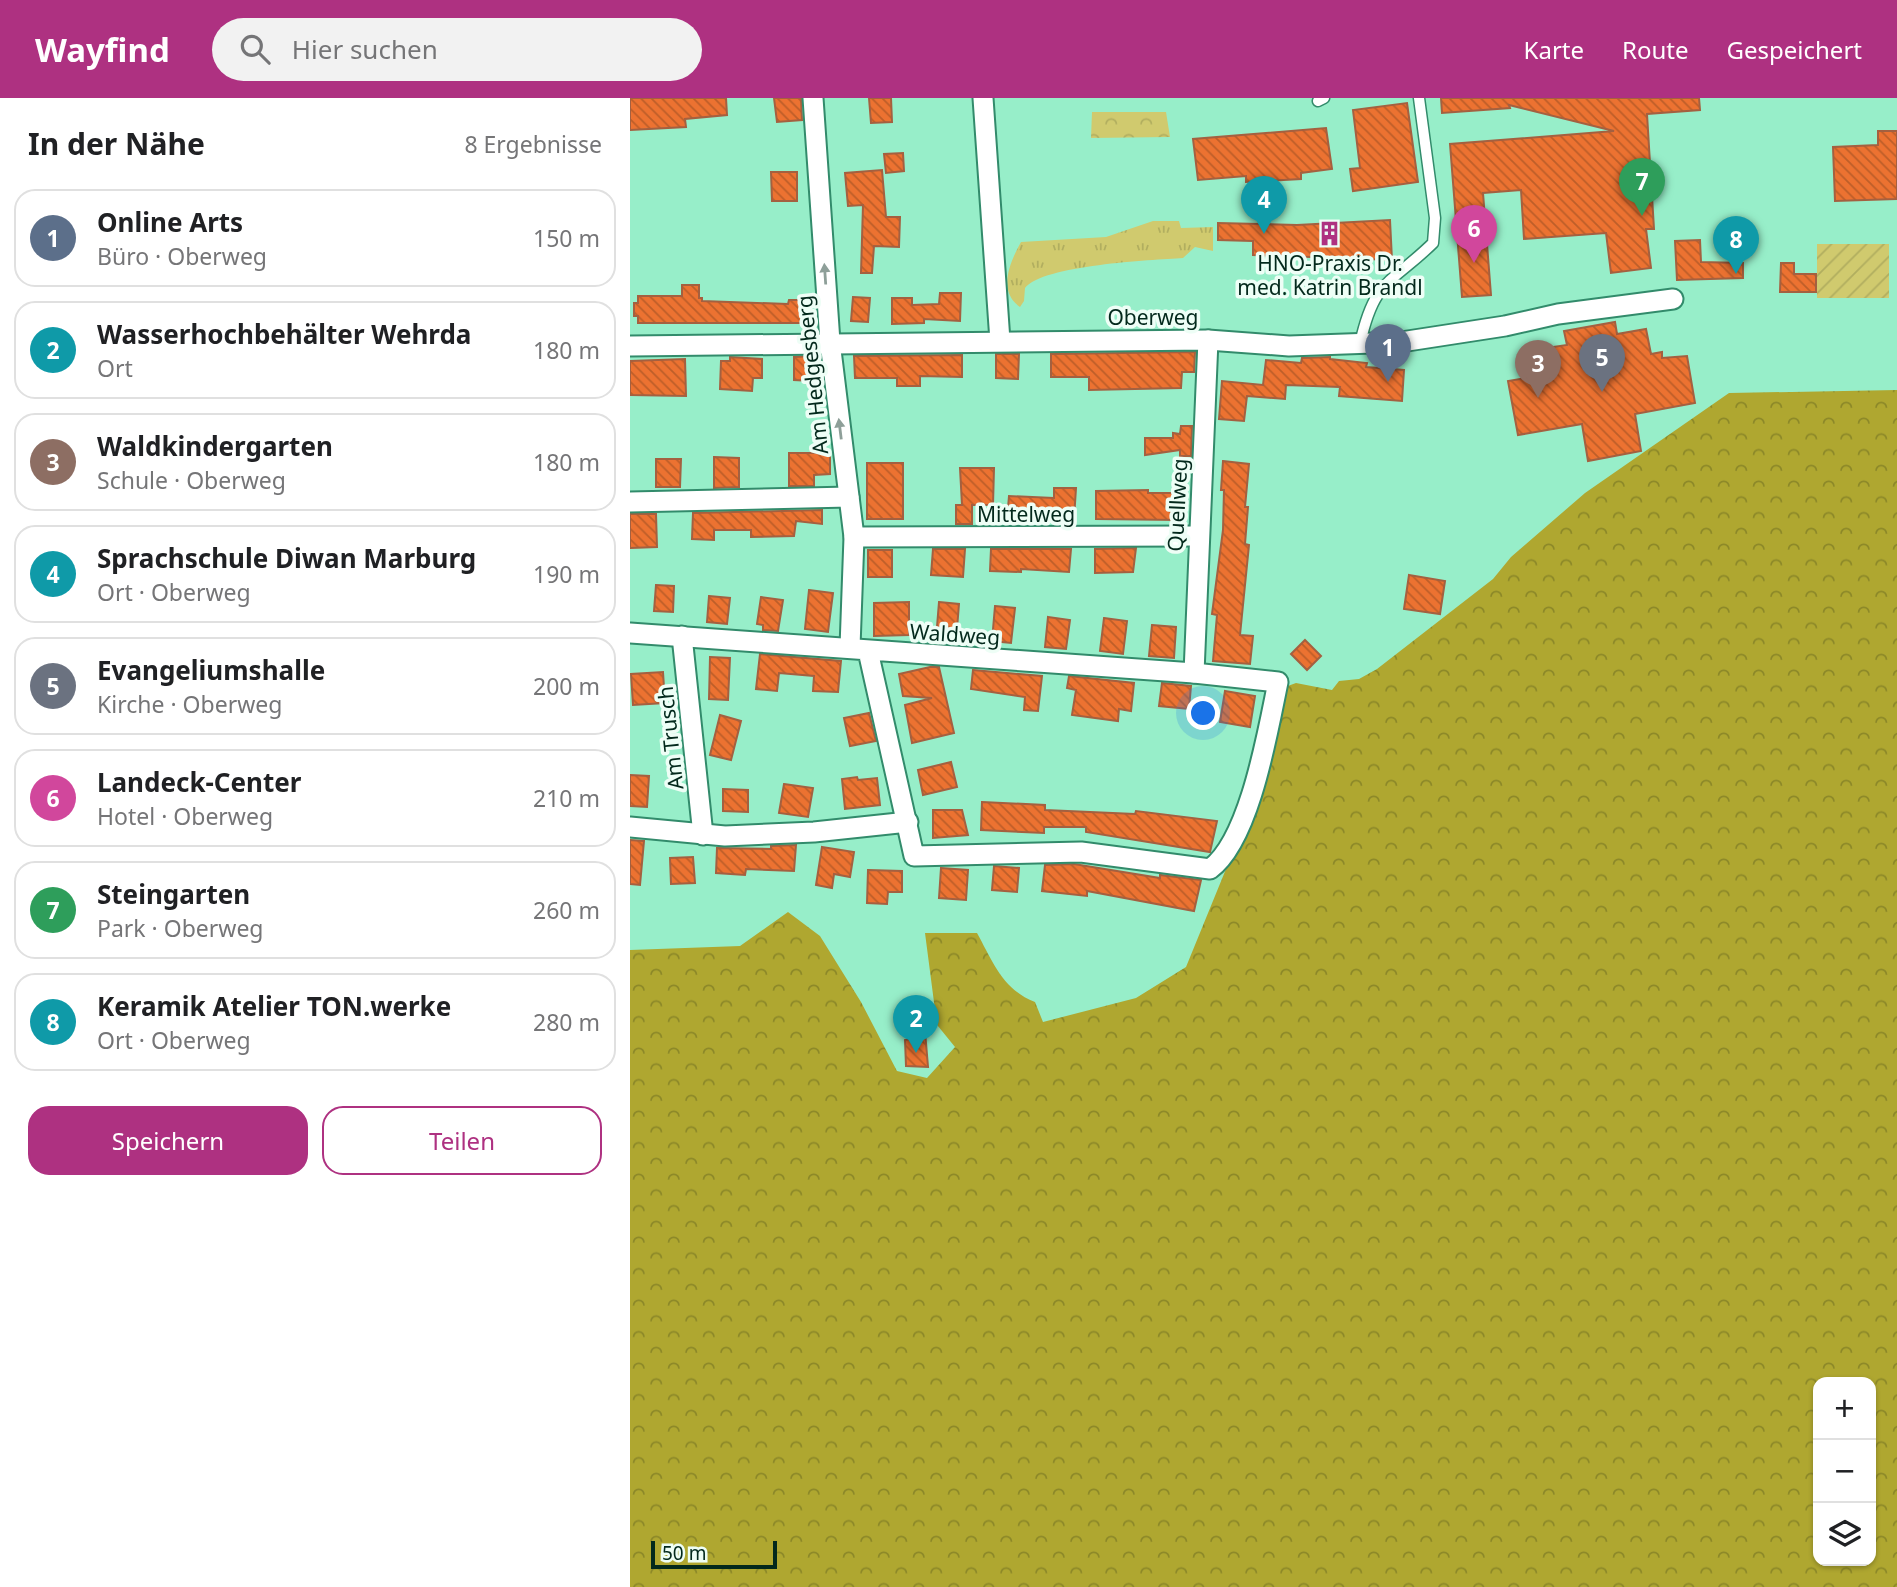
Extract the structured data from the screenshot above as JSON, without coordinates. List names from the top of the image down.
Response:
{
  "streets": {
    "street": [
      "Oberweg",
      "Am Hedgesberg",
      "Quellweg",
      "Mittelweg",
      "Waldweg",
      "Am Trusch"
    ]
  },
  "crossings": [
    ["Oberweg", "Am Hedgesberg"],
    ["Oberweg", "Quellweg"],
    ["Am Hedgesberg", "Mittelweg"],
    ["Am Hedgesberg", "Waldweg"],
    ["Quellweg", "Mittelweg"],
    ["Quellweg", "Waldweg"],
    ["Waldweg", "Am Trusch"]
  ],
  "places": {
    "building": ["HNO-Praxis Dr. med. Katrin Brandl"]
  },
  "scale_bar": "50 m",
  "page": {
    "header": "Wayfind",
    "search": "Hier suchen",
    "nav": ["Karte", "Route", "Gespeichert"],
    "heading": ["In der Nähe", "8 Ergebnisse"],
    "pins": [
      "7",
      "4",
      "6",
      "8",
      "1",
      "5",
      "3",
      "2"
    ],
    "list": [
      {
        "mark": "1",
        "name": "Online Arts",
        "note": "Büro · Oberweg",
        "value": "150 m"
      },
      {
        "mark": "2",
        "name": "Wasserhochbehälter Wehrda",
        "note": "Ort",
        "value": "180 m"
      },
      {
        "mark": "3",
        "name": "Waldkindergarten",
        "note": "Schule · Oberweg",
        "value": "180 m"
      },
      {
        "mark": "4",
        "name": "Sprachschule Diwan Marburg",
        "note": "Ort · Oberweg",
        "value": "190 m"
      },
      {
        "mark": "5",
        "name": "Evangeliumshalle",
        "note": "Kirche · Oberweg",
        "value": "200 m"
      },
      {
        "mark": "6",
        "name": "Landeck-Center",
        "note": "Hotel · Oberweg",
        "value": "210 m"
      },
      {
        "mark": "7",
        "name": "Steingarten",
        "note": "Park · Oberweg",
        "value": "260 m"
      },
      {
        "mark": "8",
        "name": "Keramik Atelier TON.werke",
        "note": "Ort · Oberweg",
        "value": "280 m"
      }
    ],
    "buttons": ["Speichern", "Teilen"],
    "map_buttons": ["+", "−"],
    "scale": "50 m"
  }
}
